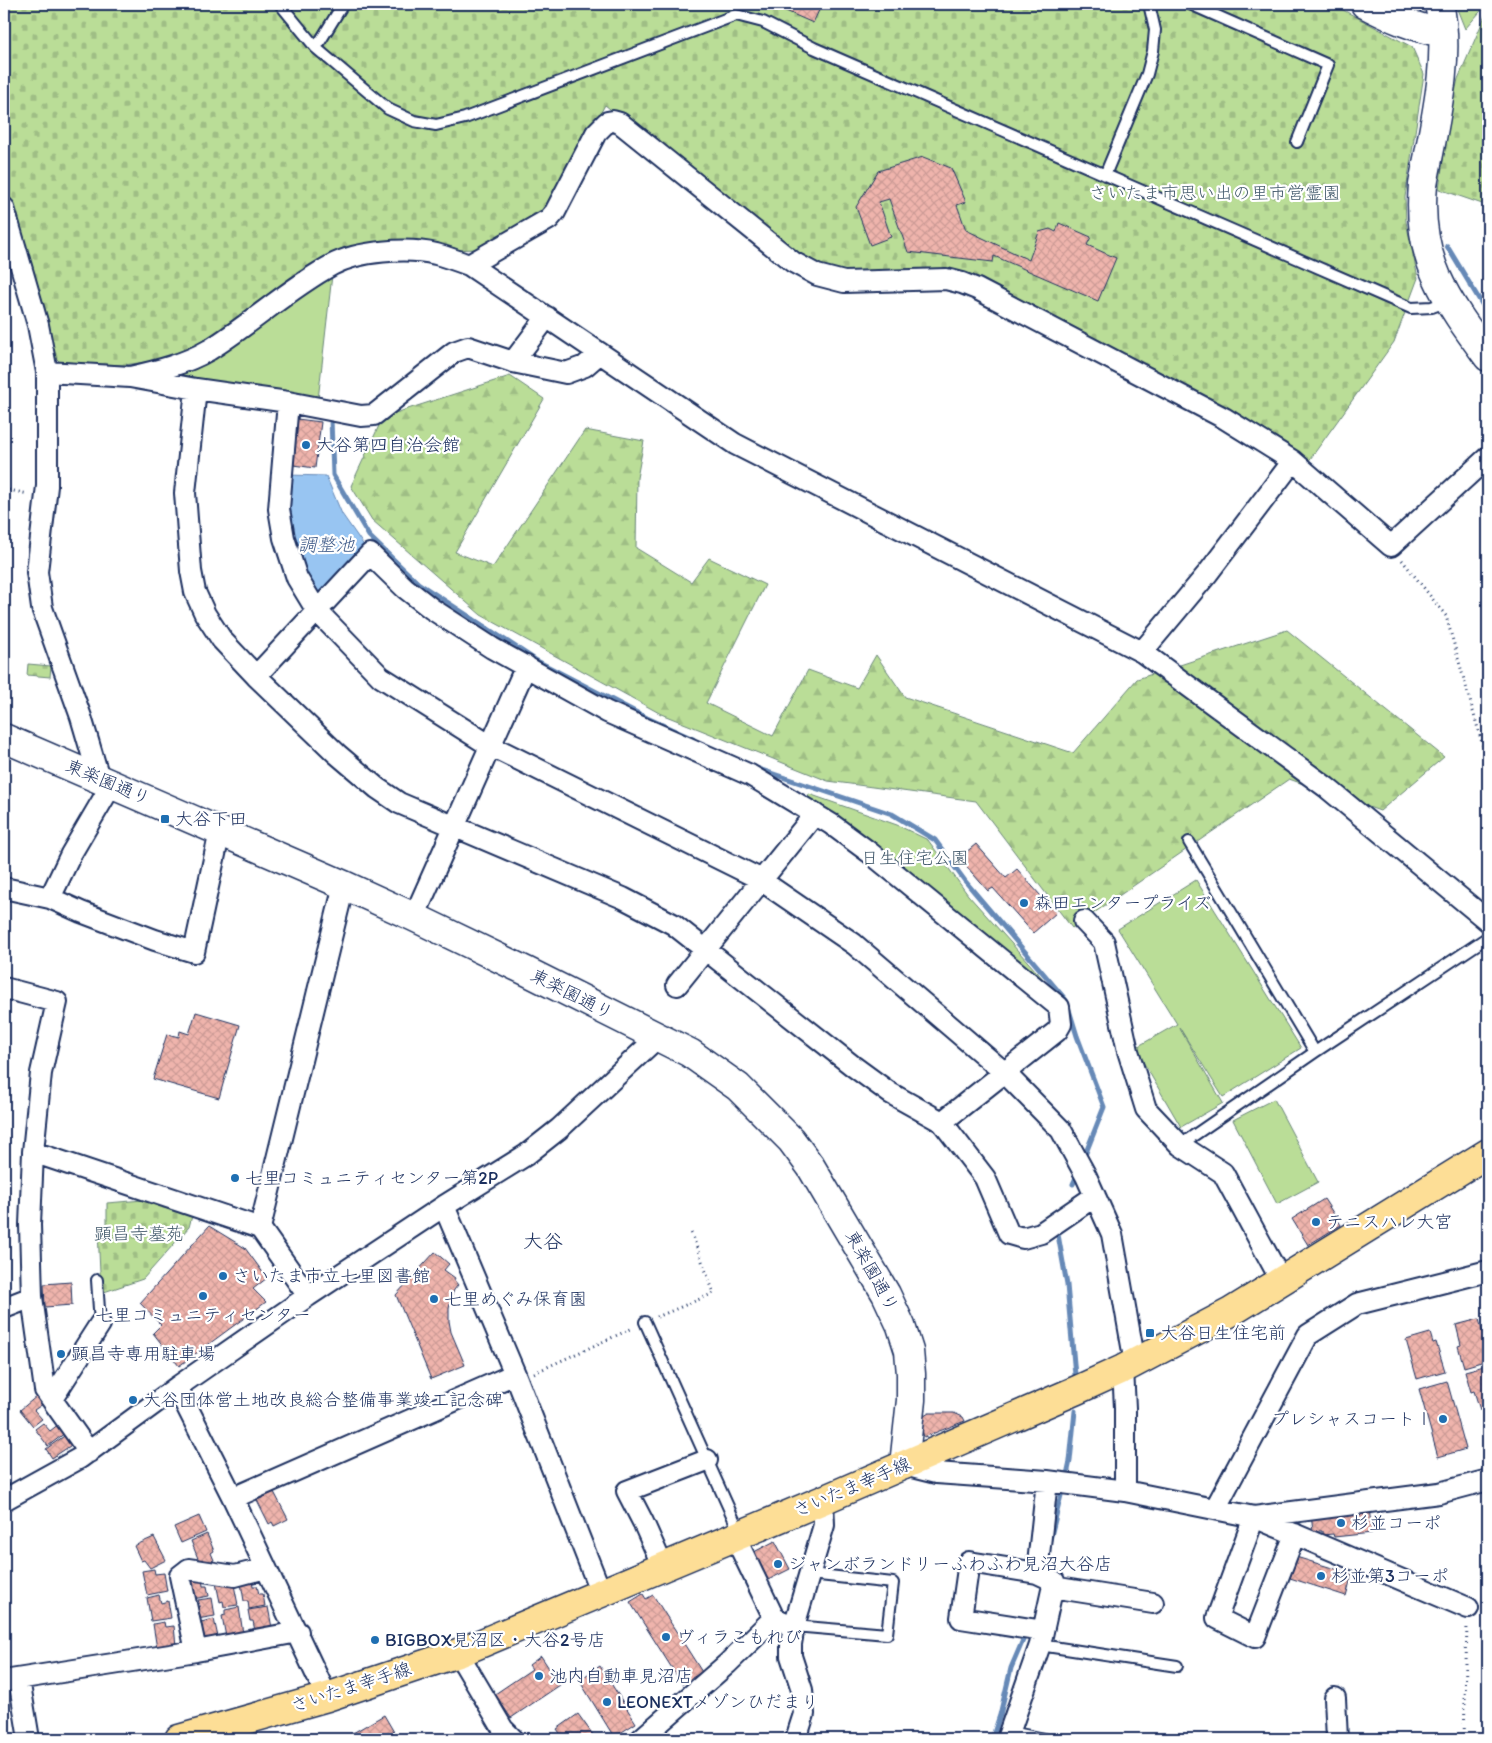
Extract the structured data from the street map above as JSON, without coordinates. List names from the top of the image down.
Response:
{
  "streets": {
    "main road": ["さいたま幸手線"],
    "street": ["東楽園通り"]
  },
  "crossings": [
    ["東楽園通り", "さいたま幸手線"]
  ],
  "districts": ["大谷"],
  "water": ["調整池"],
  "parks": ["さいたま市思い出の里市営霊園", "日生住宅公園", "顕昌寺墓苑"],
  "places": {
    "other": [
      "大谷第四自治会館",
      "森田エンタープライズ",
      "七里コミュニティセンター第2P",
      "テニスハレ大宮",
      "さいたま市立七里図書館",
      "七里コミュニティセンター",
      "七里めぐみ保育園",
      "顕昌寺専用駐車場",
      "大谷団体営土地改良総合整備事業竣工記念碑",
      "プレシャスコートⅠ",
      "杉並コーポ",
      "ジャンボランドリーふわふわ見沼大谷店",
      "杉並第3コーポ",
      "ヴィラこもれび",
      "BIGBOX見沼区・大谷2号店",
      "池内自動車見沼店",
      "LEONEXTメゾンひだまり"
    ],
    "transit": ["大谷下田", "大谷日生住宅前"]
  }
}
